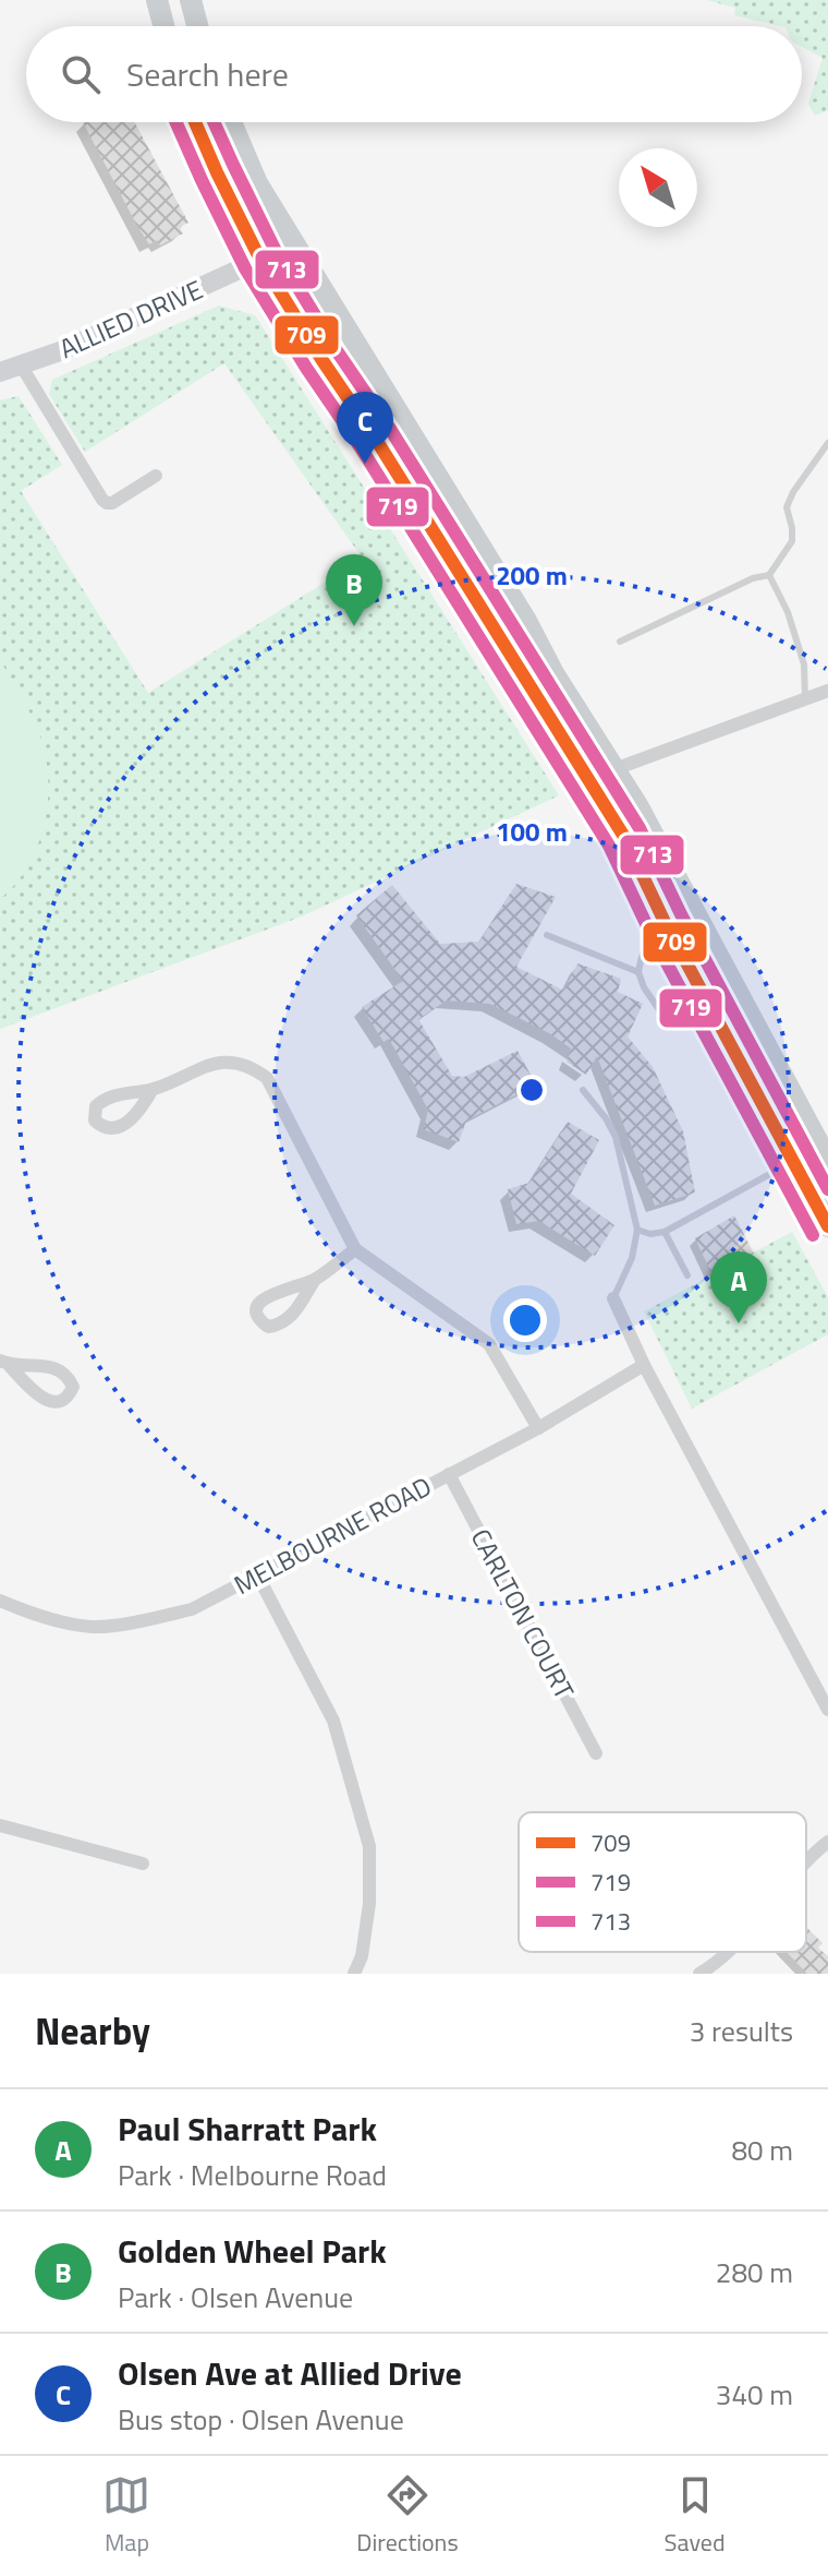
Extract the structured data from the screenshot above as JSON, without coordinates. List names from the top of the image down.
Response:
{
  "streets": {
    "street": ["ALLIED DRIVE", "MELBOURNE ROAD", "CARLTON COURT"]
  },
  "crossings": [
    ["MELBOURNE ROAD", "CARLTON COURT"]
  ],
  "lines": ["transit line 709", "transit line 719", "transit line 713"],
  "legend": ["709", "719", "713"],
  "north": "top left",
  "page": {
    "search": "Search here",
    "pins": ["C", "B", "A"],
    "heading": ["Nearby", "3 results"],
    "list": [
      {
        "mark": "A",
        "name": "Paul Sharratt Park",
        "note": "Park · Melbourne Road",
        "value": "80 m"
      },
      {
        "mark": "B",
        "name": "Golden Wheel Park",
        "note": "Park · Olsen Avenue",
        "value": "280 m"
      },
      {
        "mark": "C",
        "name": "Olsen Ave at Allied Drive",
        "note": "Bus stop · Olsen Avenue",
        "value": "340 m"
      }
    ],
    "nav": ["Map", "Directions", "Saved"]
  },
  "rings": ["200 m", "100 m"]
}
